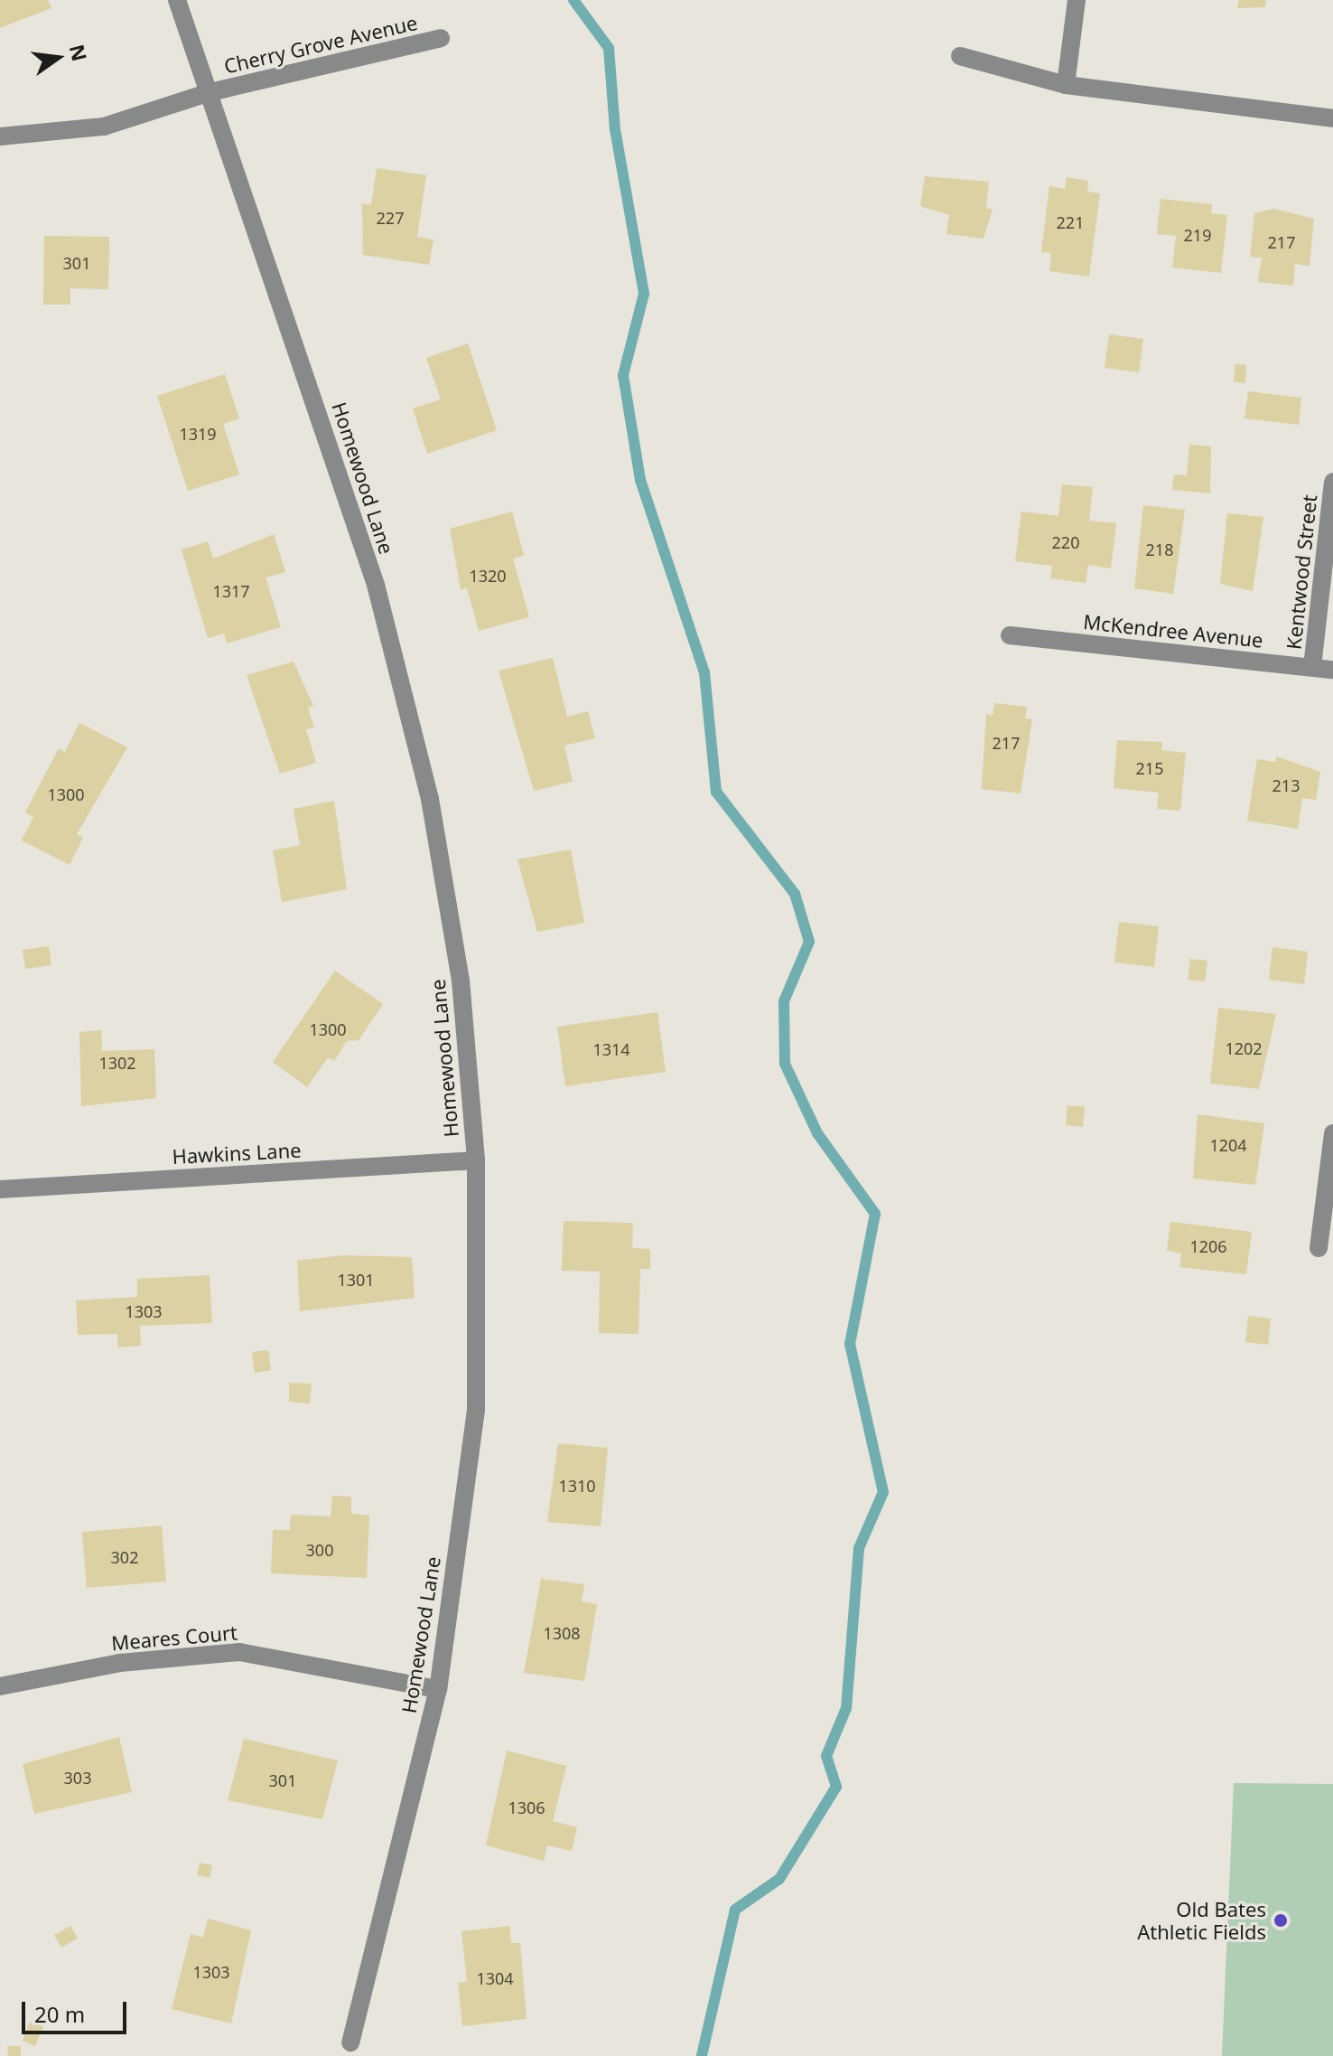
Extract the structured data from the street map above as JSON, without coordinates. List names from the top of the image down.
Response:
{
  "streets": {
    "street": [
      "Cherry Grove Avenue",
      "Homewood Lane",
      "Kentwood Street",
      "McKendree Avenue",
      "Hawkins Lane",
      "Meares Court"
    ]
  },
  "crossings": [
    ["Cherry Grove Avenue", "Homewood Lane"],
    ["Homewood Lane", "Hawkins Lane"],
    ["Homewood Lane", "Meares Court"],
    ["Kentwood Street", "McKendree Avenue"]
  ],
  "places": ["Old Bates Athletic Fields"],
  "house_numbers": [
    "227",
    "221",
    "219",
    "217",
    "301",
    "1319",
    "220",
    "218",
    "1320",
    "1317",
    "217",
    "215",
    "213",
    "1300",
    "1300",
    "1202",
    "1314",
    "1302",
    "1204",
    "1206",
    "1301",
    "1303",
    "1310",
    "300",
    "302",
    "1308",
    "303",
    "301",
    "1306",
    "1303",
    "1304"
  ],
  "scale_bar": "20 m",
  "north": "right"
}
